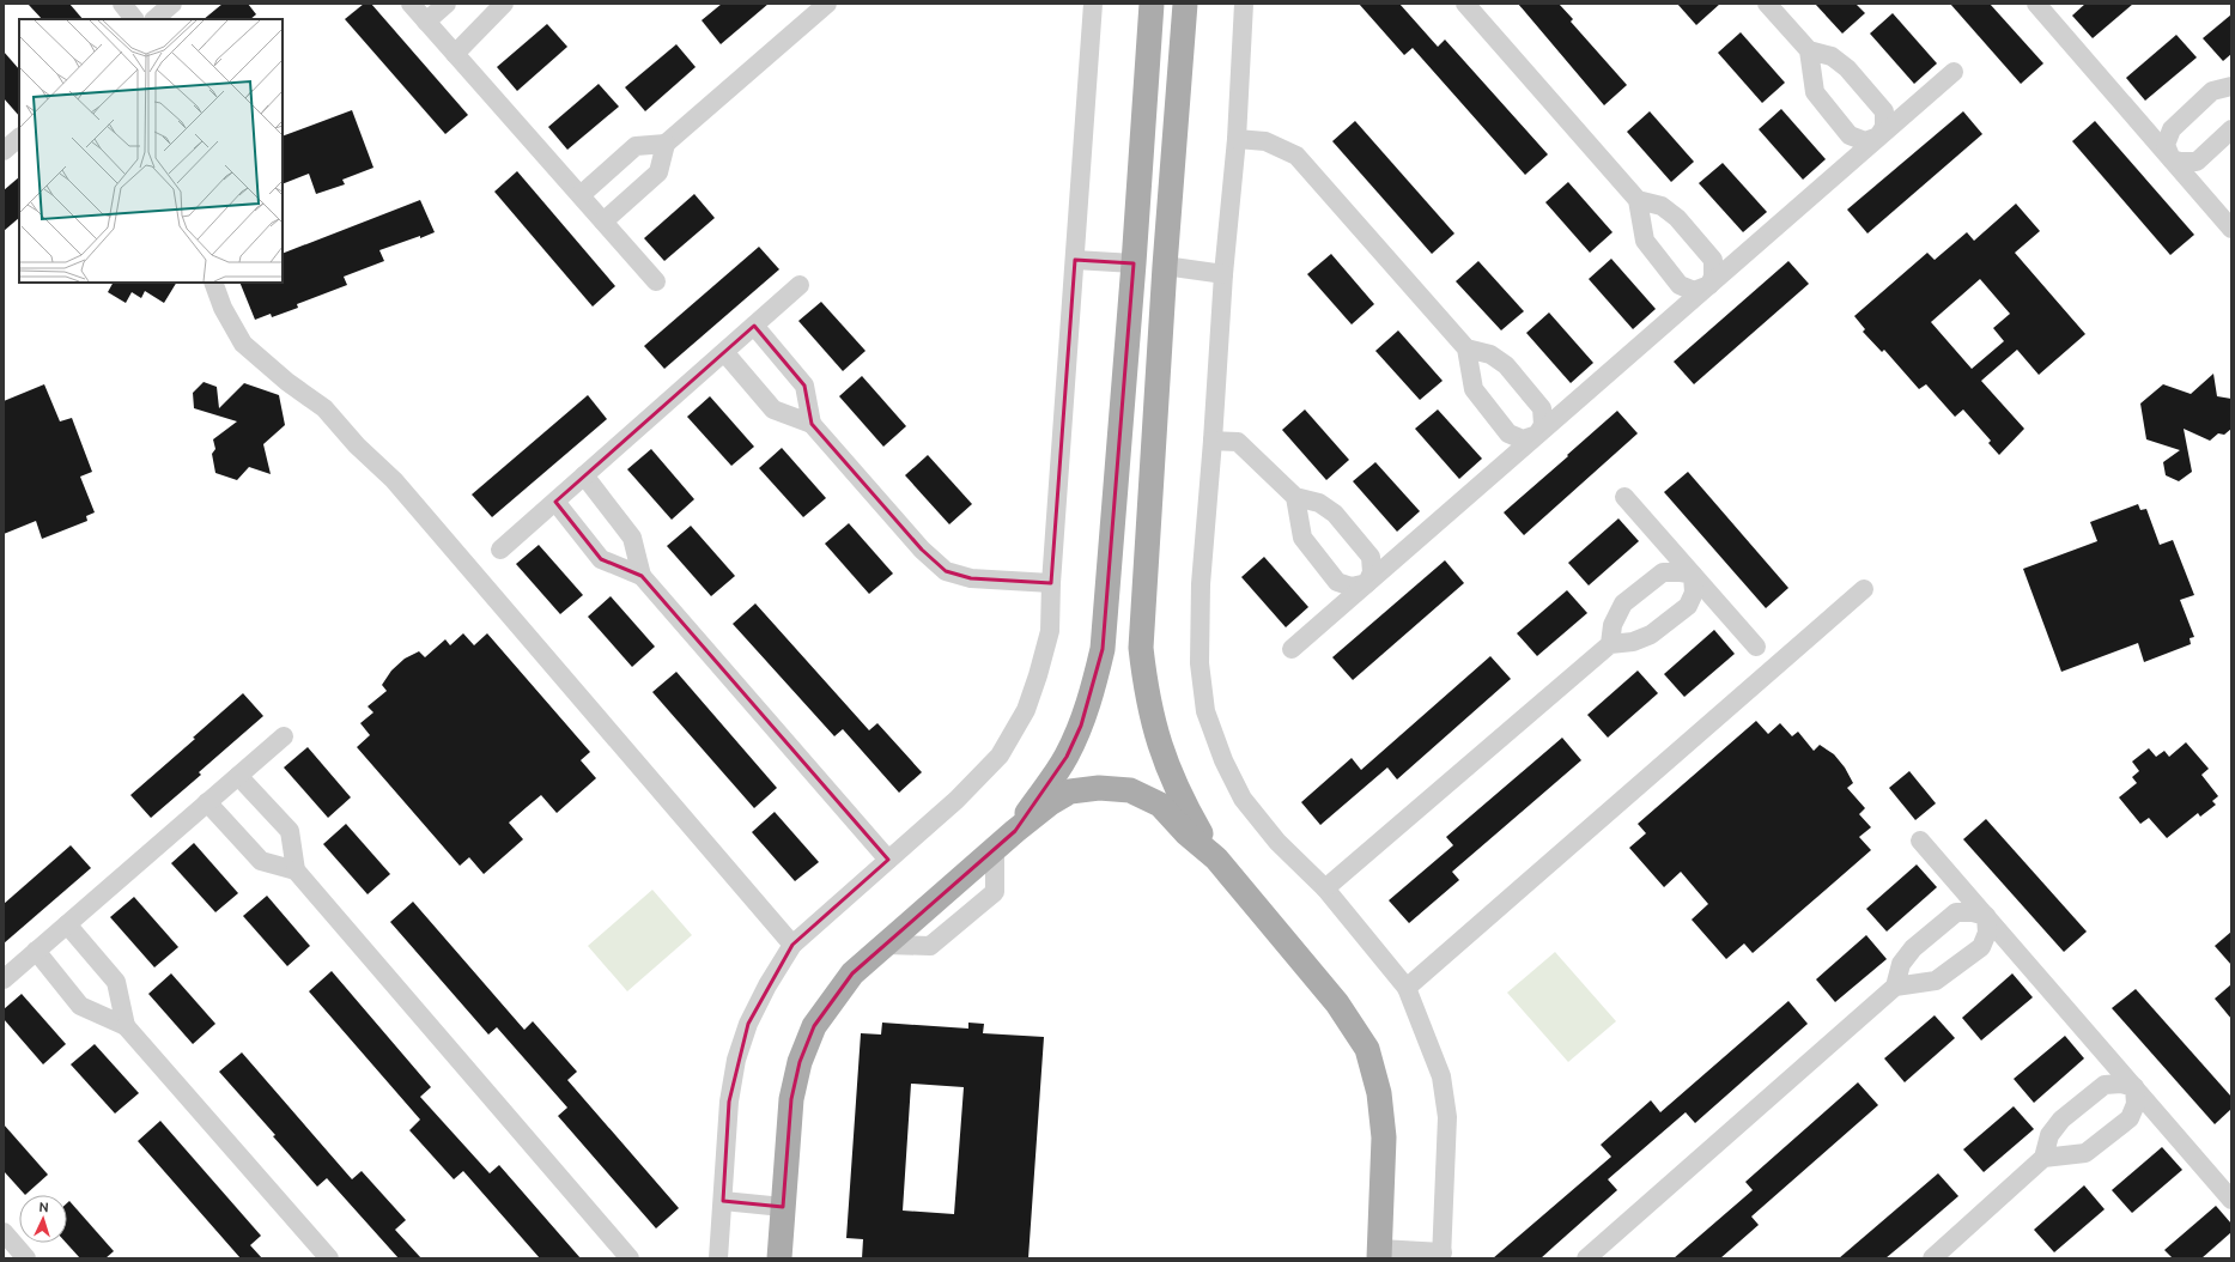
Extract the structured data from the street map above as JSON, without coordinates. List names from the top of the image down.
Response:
{
  "north": "top"
}
